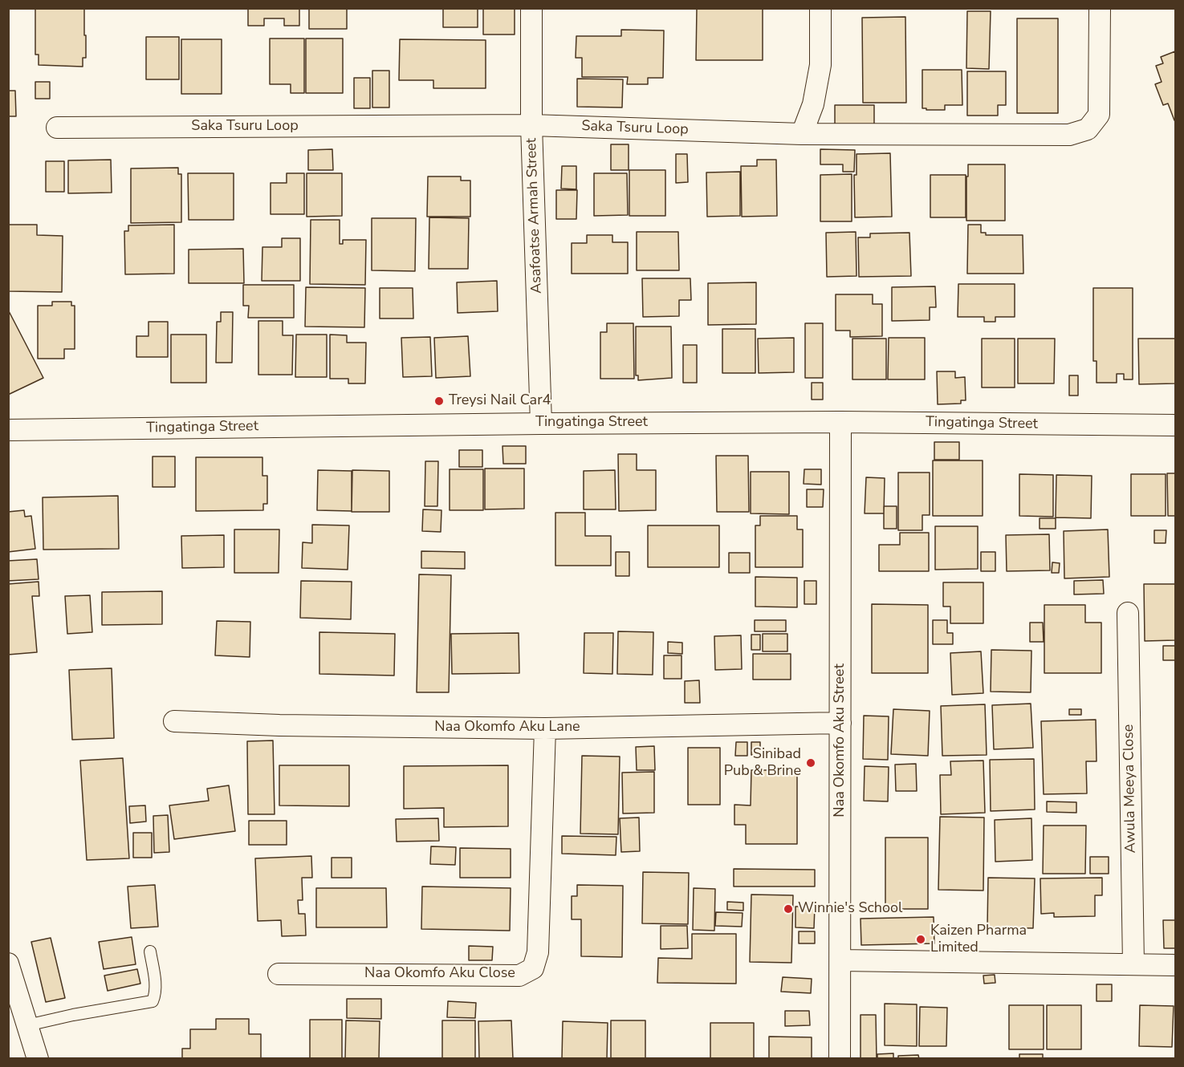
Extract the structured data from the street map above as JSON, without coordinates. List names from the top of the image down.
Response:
{
  "streets": {
    "street": [
      "Saka Tsuru Loop",
      "Asafoatse Armah Street",
      "Tingatinga Street",
      "Naa Okomfo Aku Lane",
      "Naa Okomfo Aku Street",
      "Awula Meeya Close",
      "Naa Okomfo Aku Close"
    ]
  },
  "crossings": [
    ["Saka Tsuru Loop", "Asafoatse Armah Street"],
    ["Asafoatse Armah Street", "Tingatinga Street"],
    ["Tingatinga Street", "Naa Okomfo Aku Street"],
    ["Naa Okomfo Aku Lane", "Naa Okomfo Aku Street"],
    ["Naa Okomfo Aku Lane", "Naa Okomfo Aku Close"]
  ],
  "places": [
    "Treysi Nail Car4",
    "Sinibad Pub & Brine",
    "Winnie's School",
    "Kaizen Pharma Limited"
  ]
}
